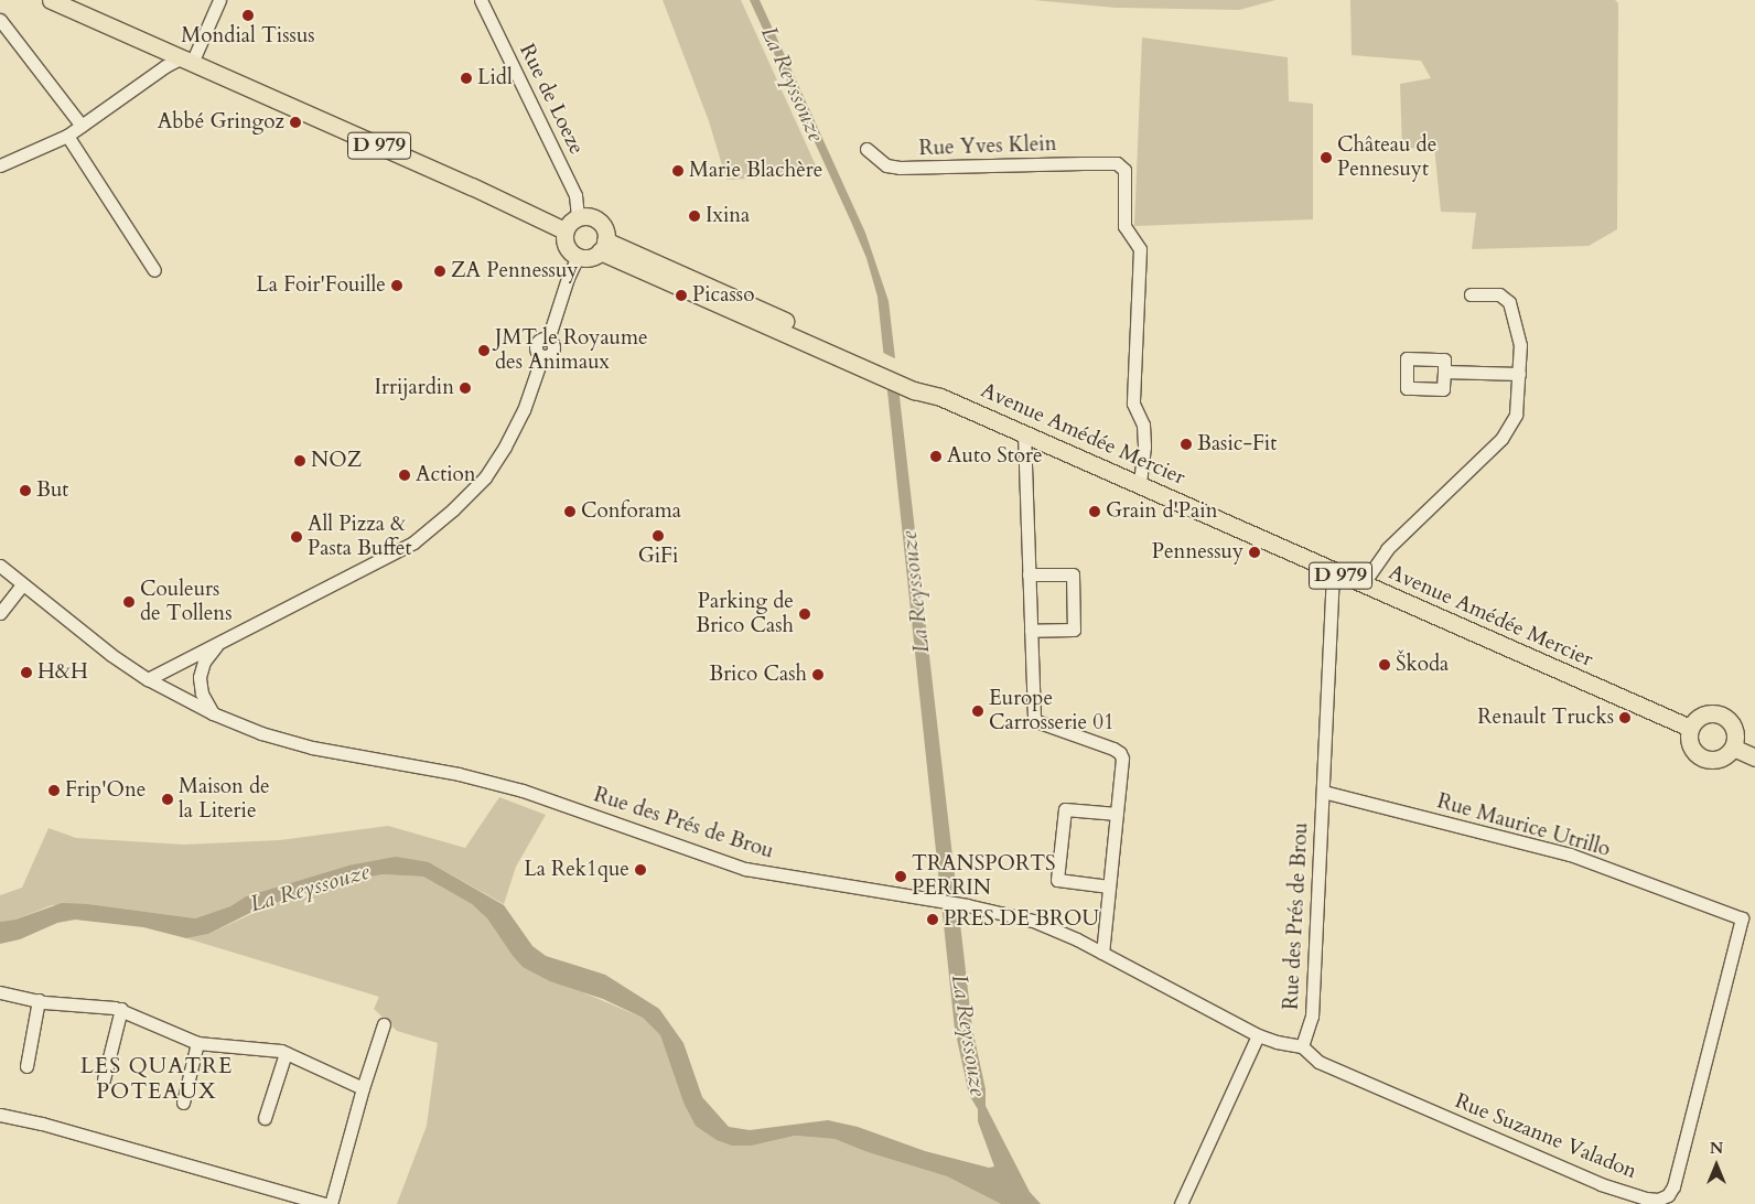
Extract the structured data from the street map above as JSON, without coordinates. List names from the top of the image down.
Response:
{
  "streets": {
    "main road": ["D 979", "Avenue Amédée Mercier"],
    "street": [
      "Rue de Loeze",
      "Rue Yves Klein",
      "Rue des Prés de Brou",
      "Rue Maurice Utrillo",
      "Rue Suzanne Valadon"
    ]
  },
  "crossings": [
    ["Rue de Loeze", "D 979"],
    ["Rue de Loeze", "Avenue Amédée Mercier"],
    ["D 979", "Avenue Amédée Mercier"],
    ["Rue Yves Klein", "Avenue Amédée Mercier"],
    ["Avenue Amédée Mercier", "Rue des Prés de Brou"],
    ["Rue des Prés de Brou", "Rue Maurice Utrillo"],
    ["Rue des Prés de Brou", "Rue Suzanne Valadon"],
    ["Rue Maurice Utrillo", "Rue Suzanne Valadon"]
  ],
  "districts": ["LES QUATRE POTEAUX"],
  "water": ["La Reyssouze"],
  "places": [
    "Mondial Tissus",
    "Lidl",
    "Abbé Gringoz",
    "Château de Pennesuyt",
    "Marie Blachère",
    "Ixina",
    "ZA Pennessuy",
    "La Foir'Fouille",
    "Picasso",
    "JMT le Royaume des Animaux",
    "Irrijardin",
    "Basic-Fit",
    "Auto Store",
    "NOZ",
    "Action",
    "But",
    "Conforama",
    "Grain d'Pain",
    "GiFi",
    "All Pizza & Pasta Buffet",
    "Pennessuy",
    "Couleurs de Tollens",
    "Parking de Brico Cash",
    "Škoda",
    "H&H",
    "Brico Cash",
    "Europe Carrosserie 01",
    "Renault Trucks",
    "Frip'One",
    "Maison de la Literie",
    "La Rek1que",
    "TRANSPORTS PERRIN",
    "PRES DE BROU"
  ],
  "north": "top"
}
